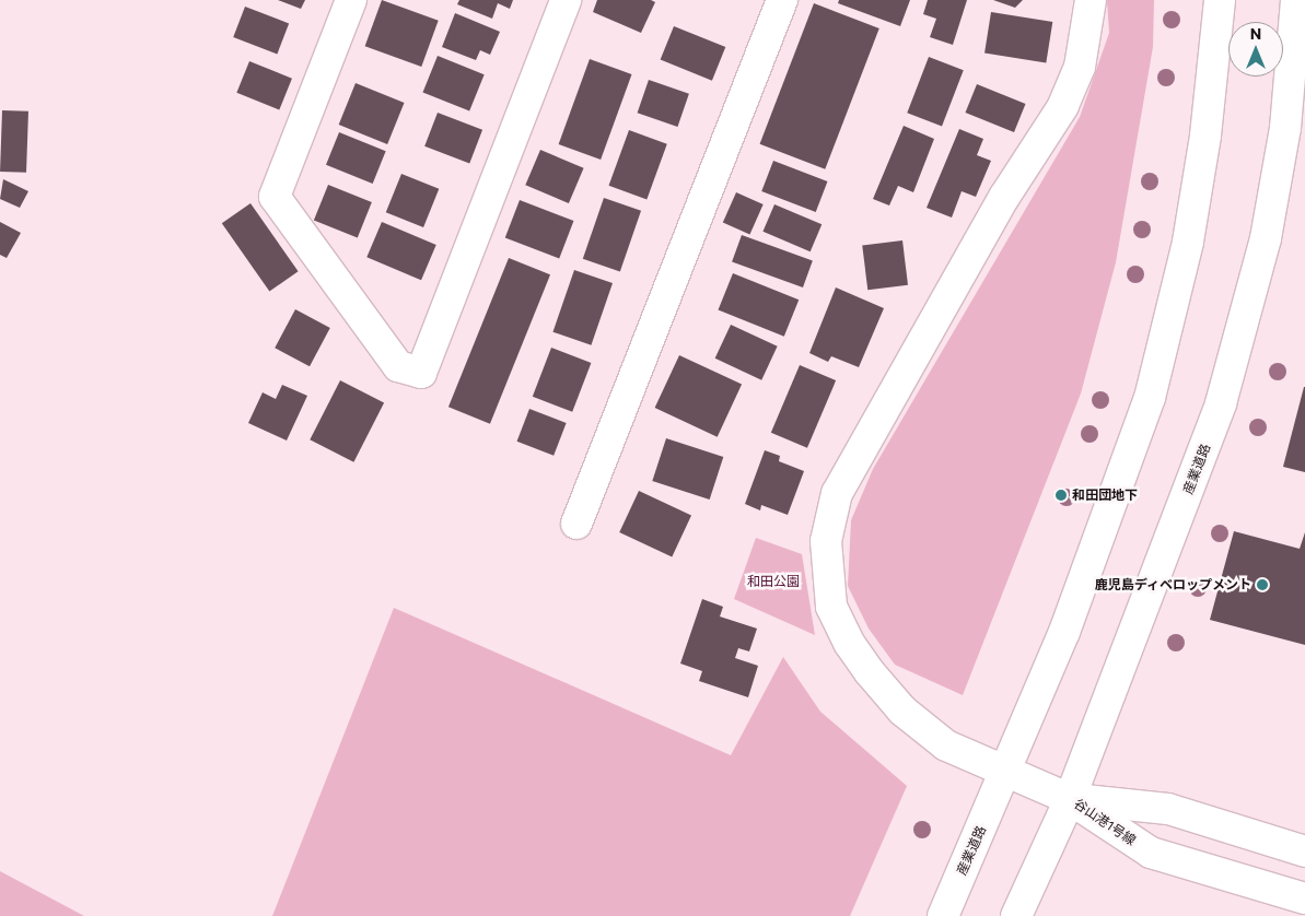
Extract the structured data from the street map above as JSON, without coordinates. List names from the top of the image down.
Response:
{
  "streets": {
    "street": ["産業道路", "谷山港1号線"]
  },
  "crossings": [
    ["産業道路", "谷山港1号線"]
  ],
  "parks": ["和田公園"],
  "places": ["和田団地下", "鹿児島ディベロップメント"],
  "north": "top"
}
